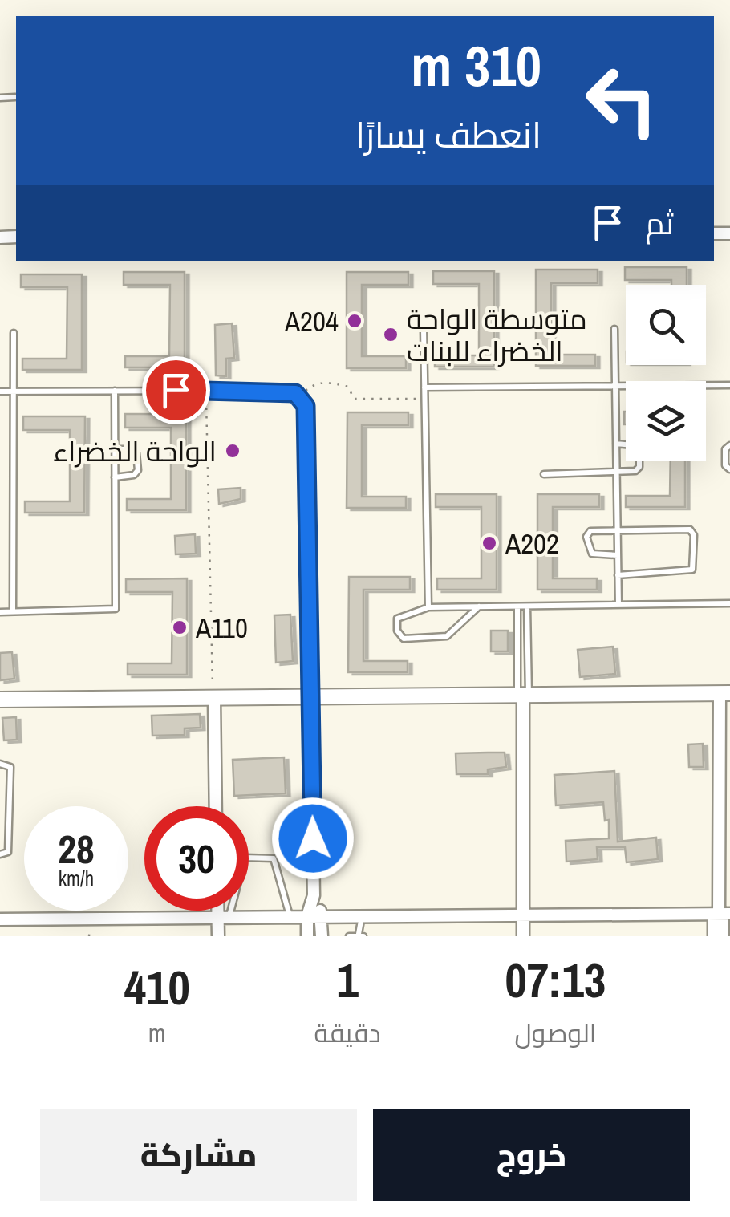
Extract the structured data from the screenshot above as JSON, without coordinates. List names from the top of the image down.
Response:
{
  "places": [
    "A204",
    "متوسطة الواحة الخضراء للبنات",
    "الواحة الخضراء",
    "A202",
    "A110"
  ],
  "page": {
    "turn": ["310 m", "انعطف يسارًا"],
    "then": "ثم",
    "speed": "28 km/h",
    "limit": "30",
    "eta": [
      "07:13",
      "الوصول",
      "1",
      "دقيقة",
      "410",
      "m"
    ],
    "buttons": ["خروج", "مشاركة"]
  }
}
